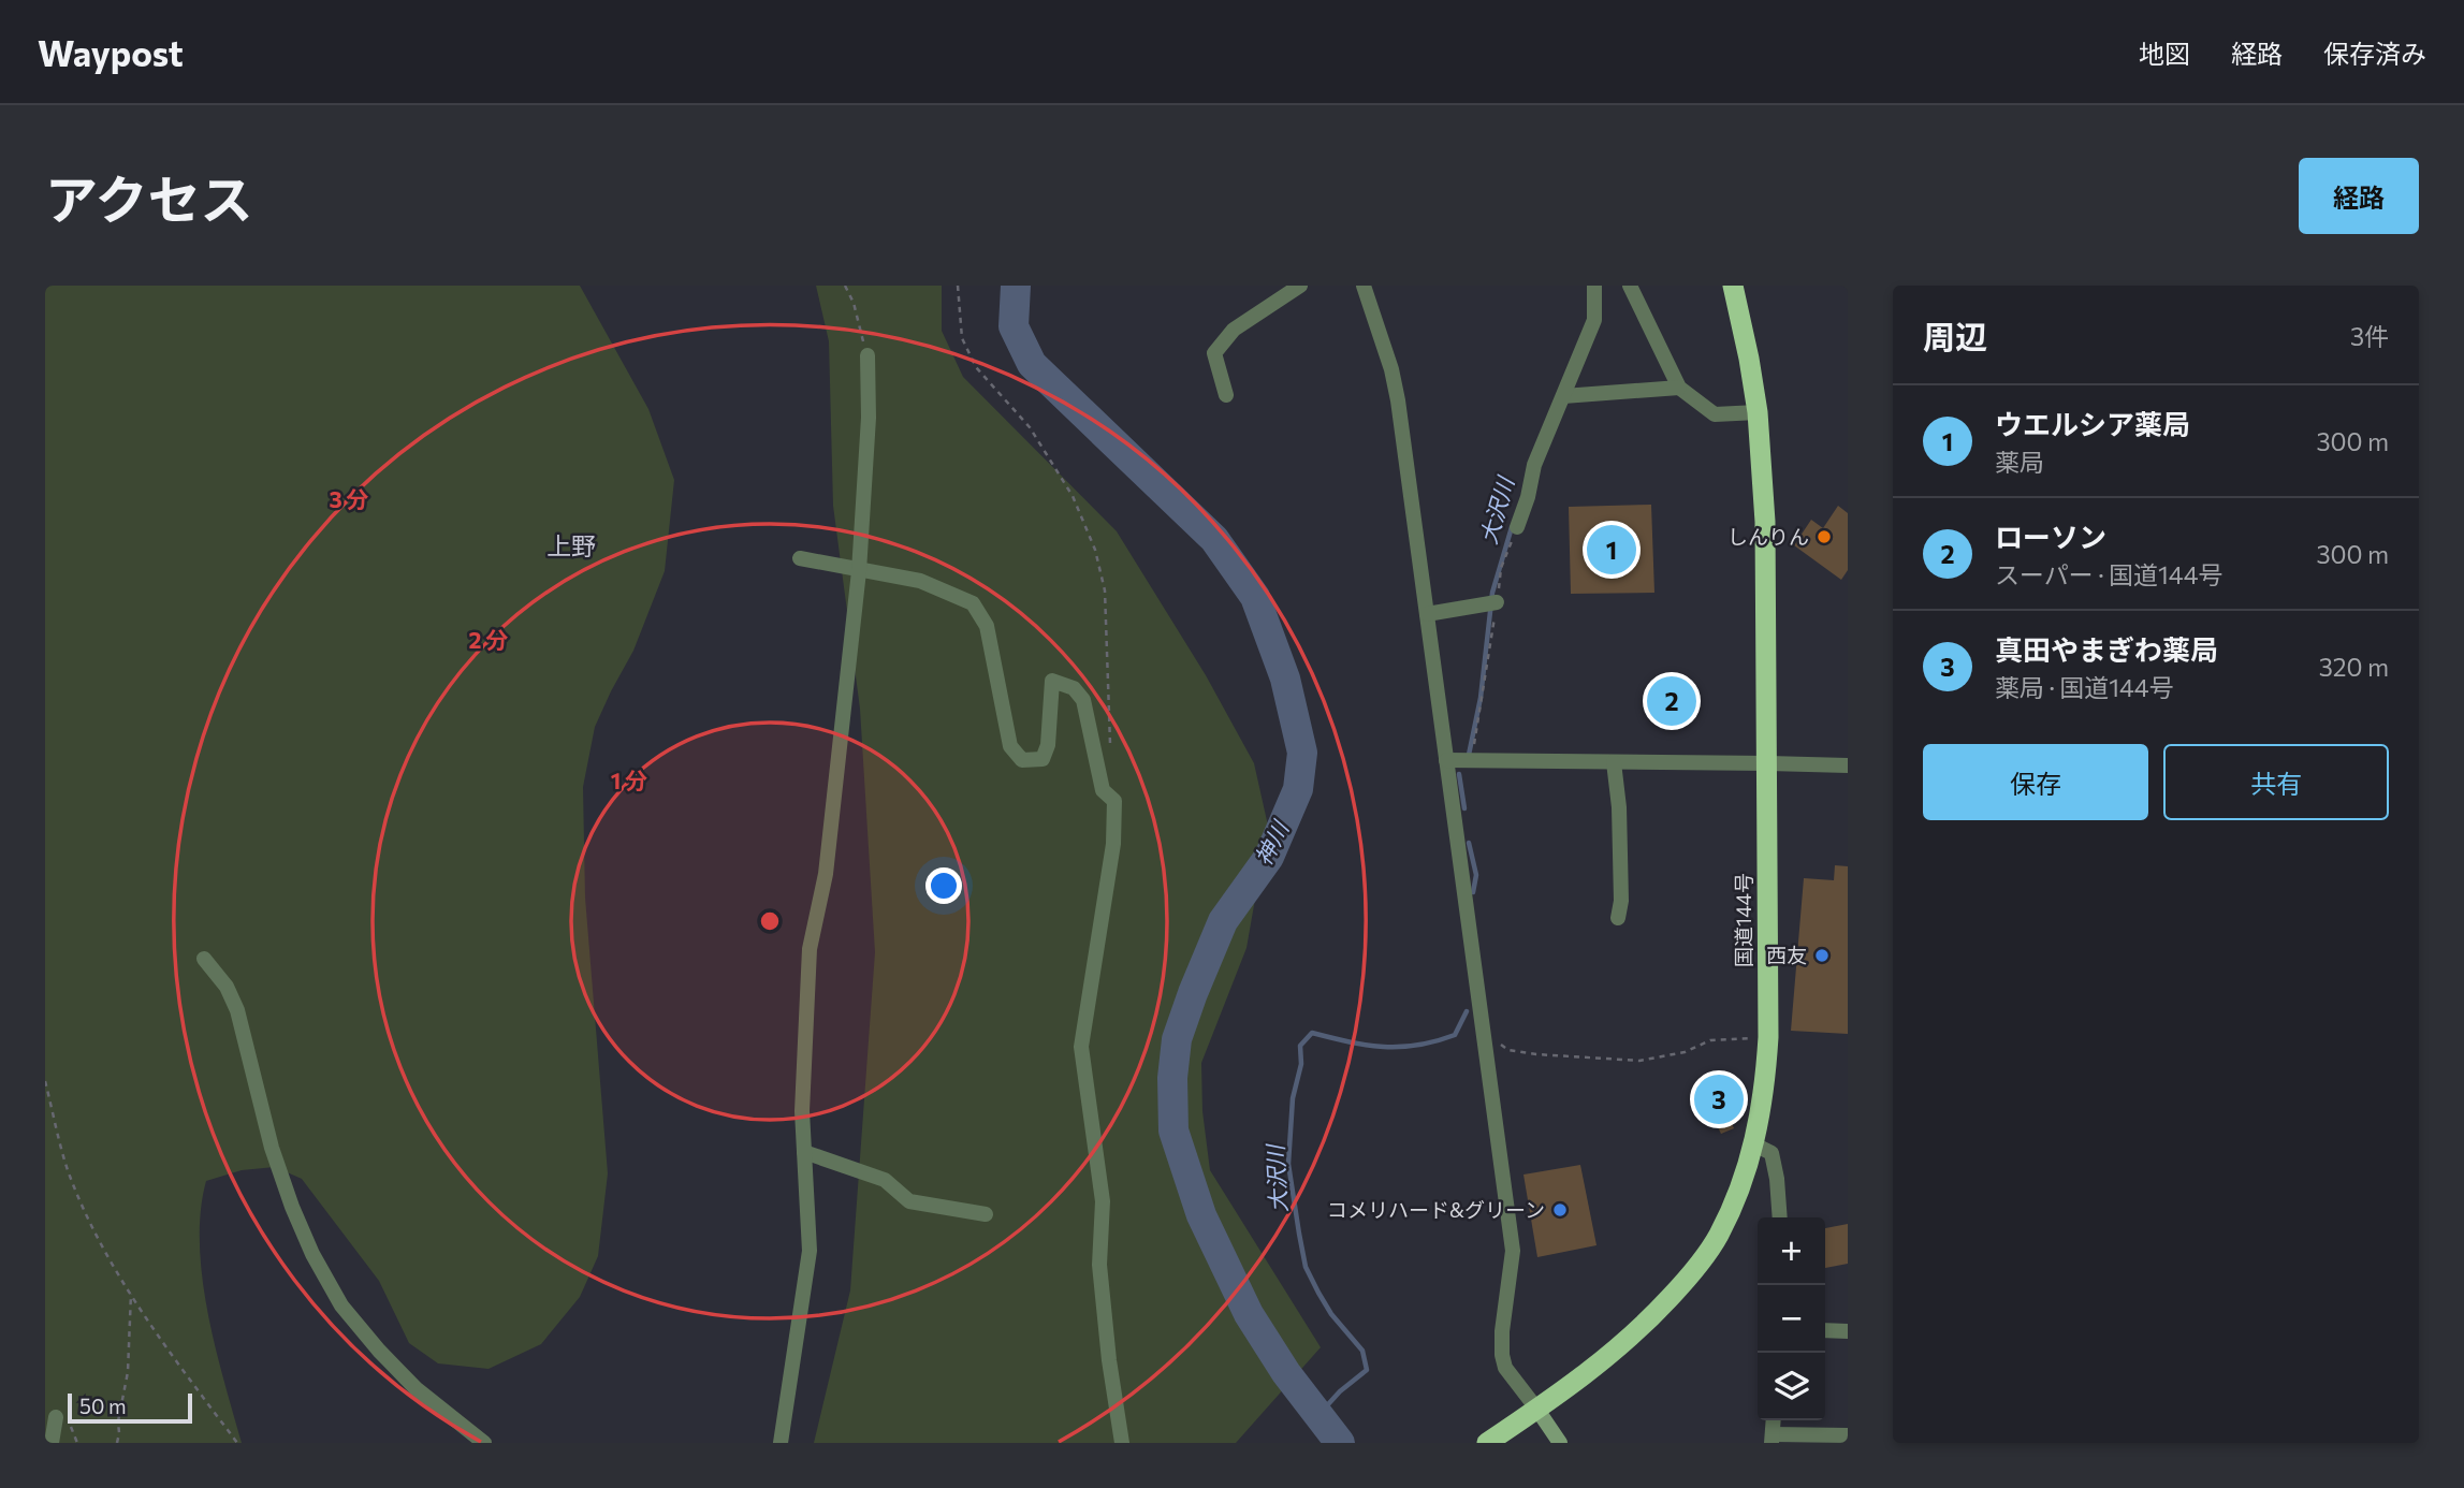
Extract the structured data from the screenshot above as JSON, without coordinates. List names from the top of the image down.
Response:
{
  "streets": {
    "highway": ["国道144号"]
  },
  "districts": ["上野"],
  "water": ["大沢川", "神川"],
  "places": ["しんりん", "西友", "コメリハード&グリーン"],
  "scale_bar": "50 m",
  "page": {
    "header": "Waypost",
    "nav": ["地図", "経路", "保存済み"],
    "title": "アクセス",
    "buttons": [
      "経路",
      ["保存", "共有"]
    ],
    "heading": ["周辺", "3件"],
    "list": [
      {
        "mark": "1",
        "name": "ウエルシア薬局",
        "note": "薬局",
        "value": "300 m"
      },
      {
        "mark": "2",
        "name": "ローソン",
        "note": "スーパー · 国道144号",
        "value": "300 m"
      },
      {
        "mark": "3",
        "name": "真田やまぎわ薬局",
        "note": "薬局 · 国道144号",
        "value": "320 m"
      }
    ],
    "pins": ["1", "2", "3"],
    "map_buttons": ["+", "−"],
    "scale": "50 m"
  },
  "rings": ["3 分", "2 分", "1 分"]
}
